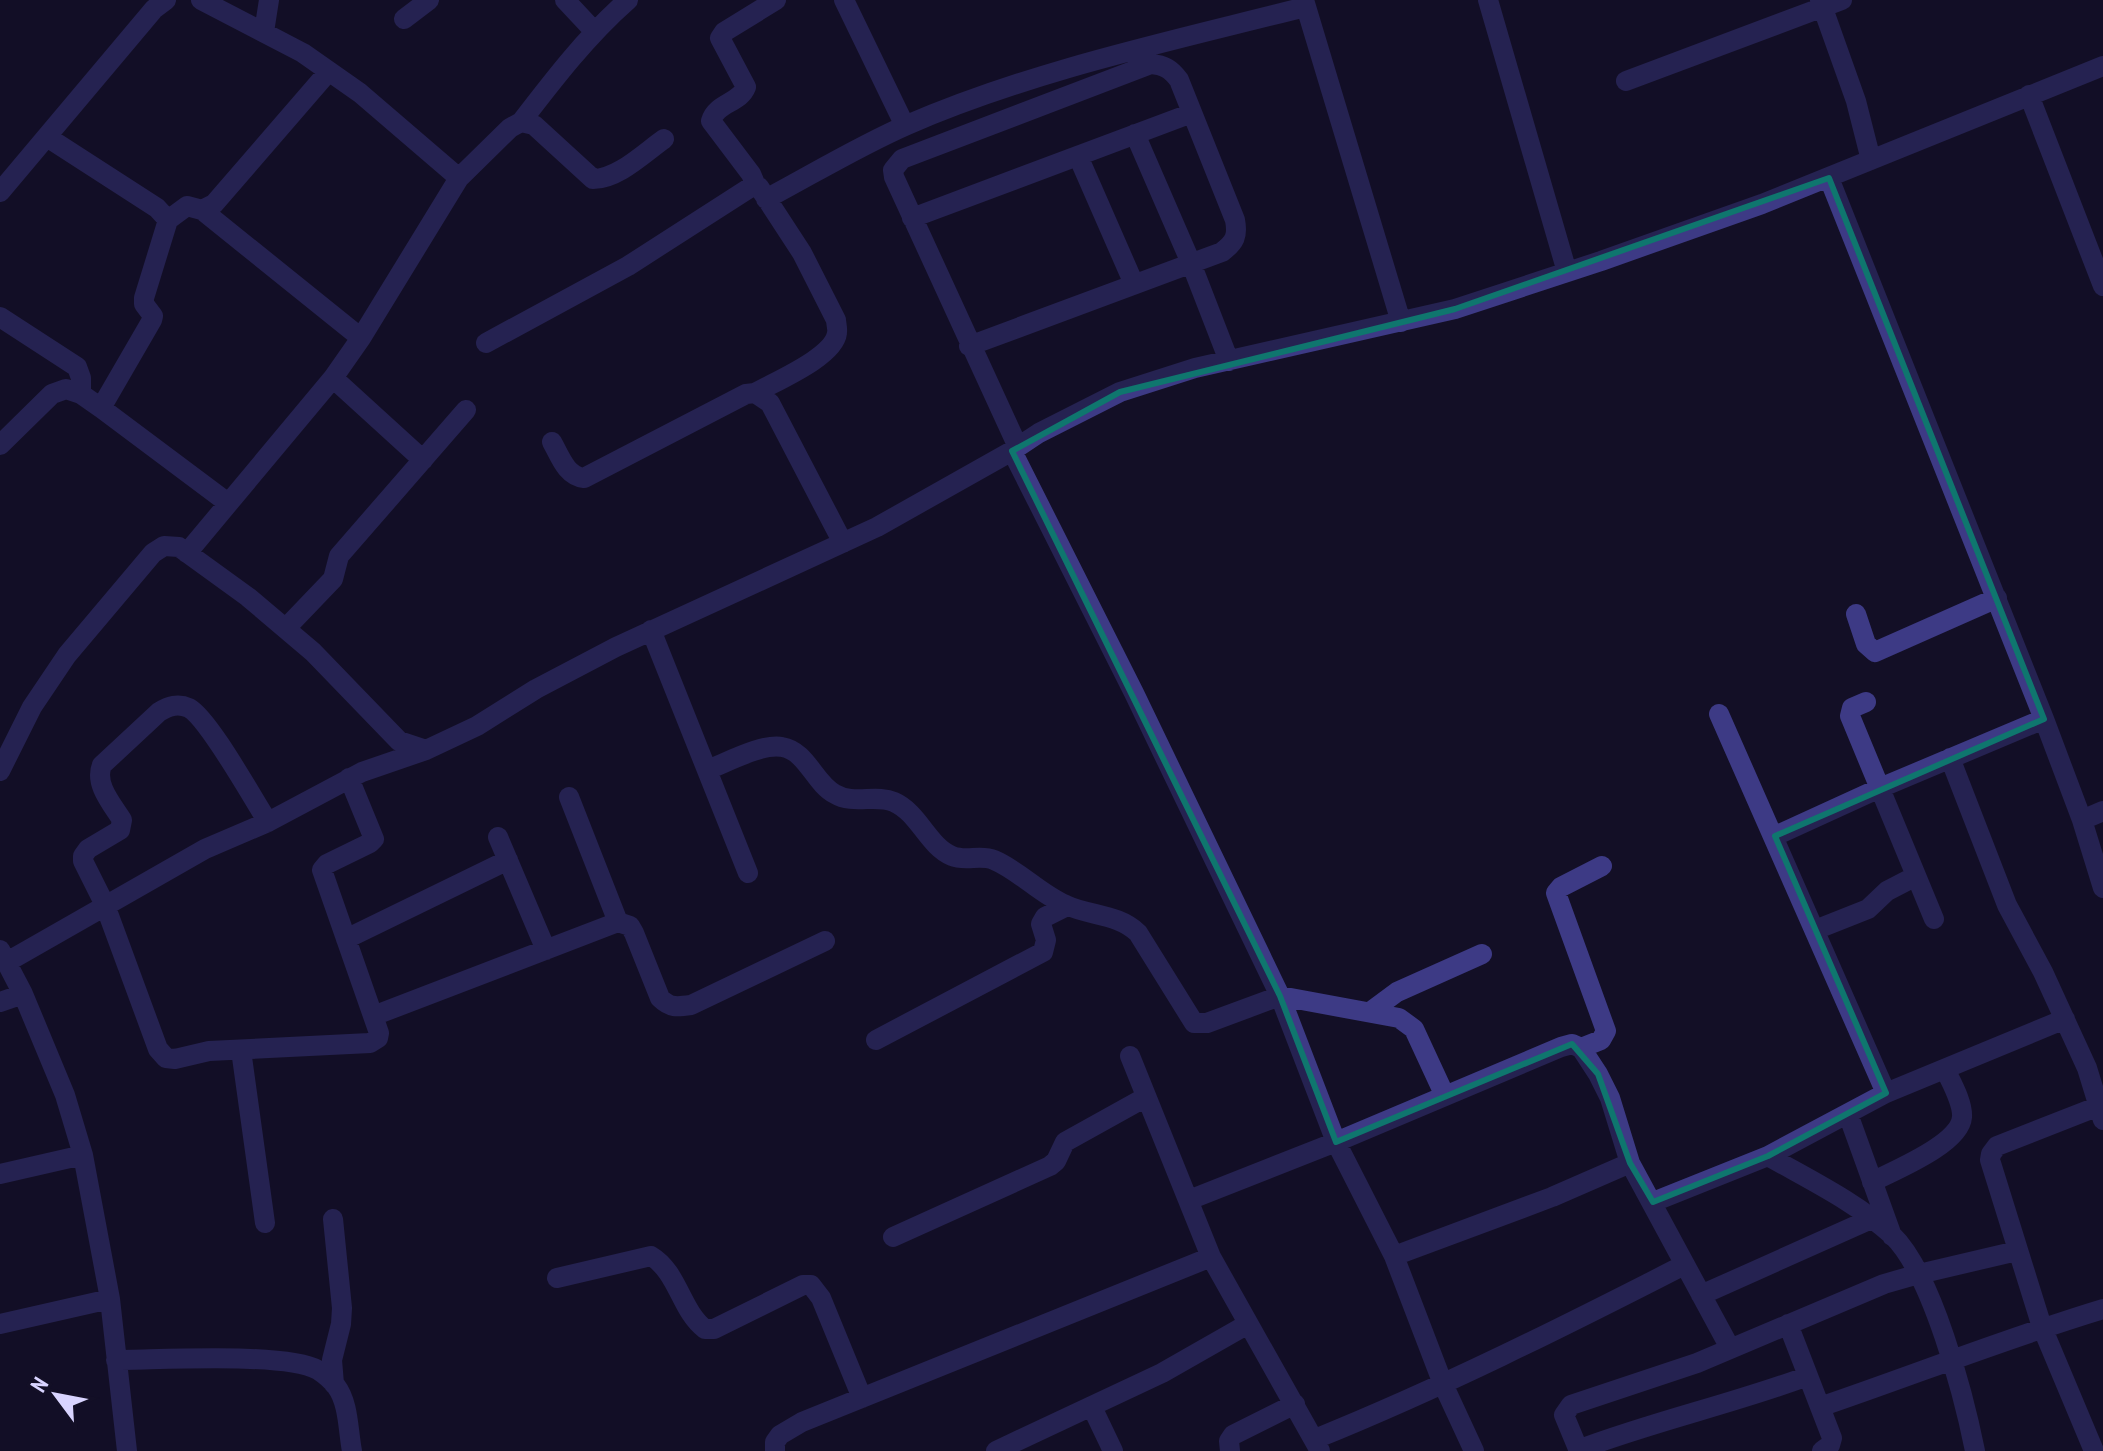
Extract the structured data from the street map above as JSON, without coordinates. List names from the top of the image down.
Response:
{
  "north": "top left"
}
